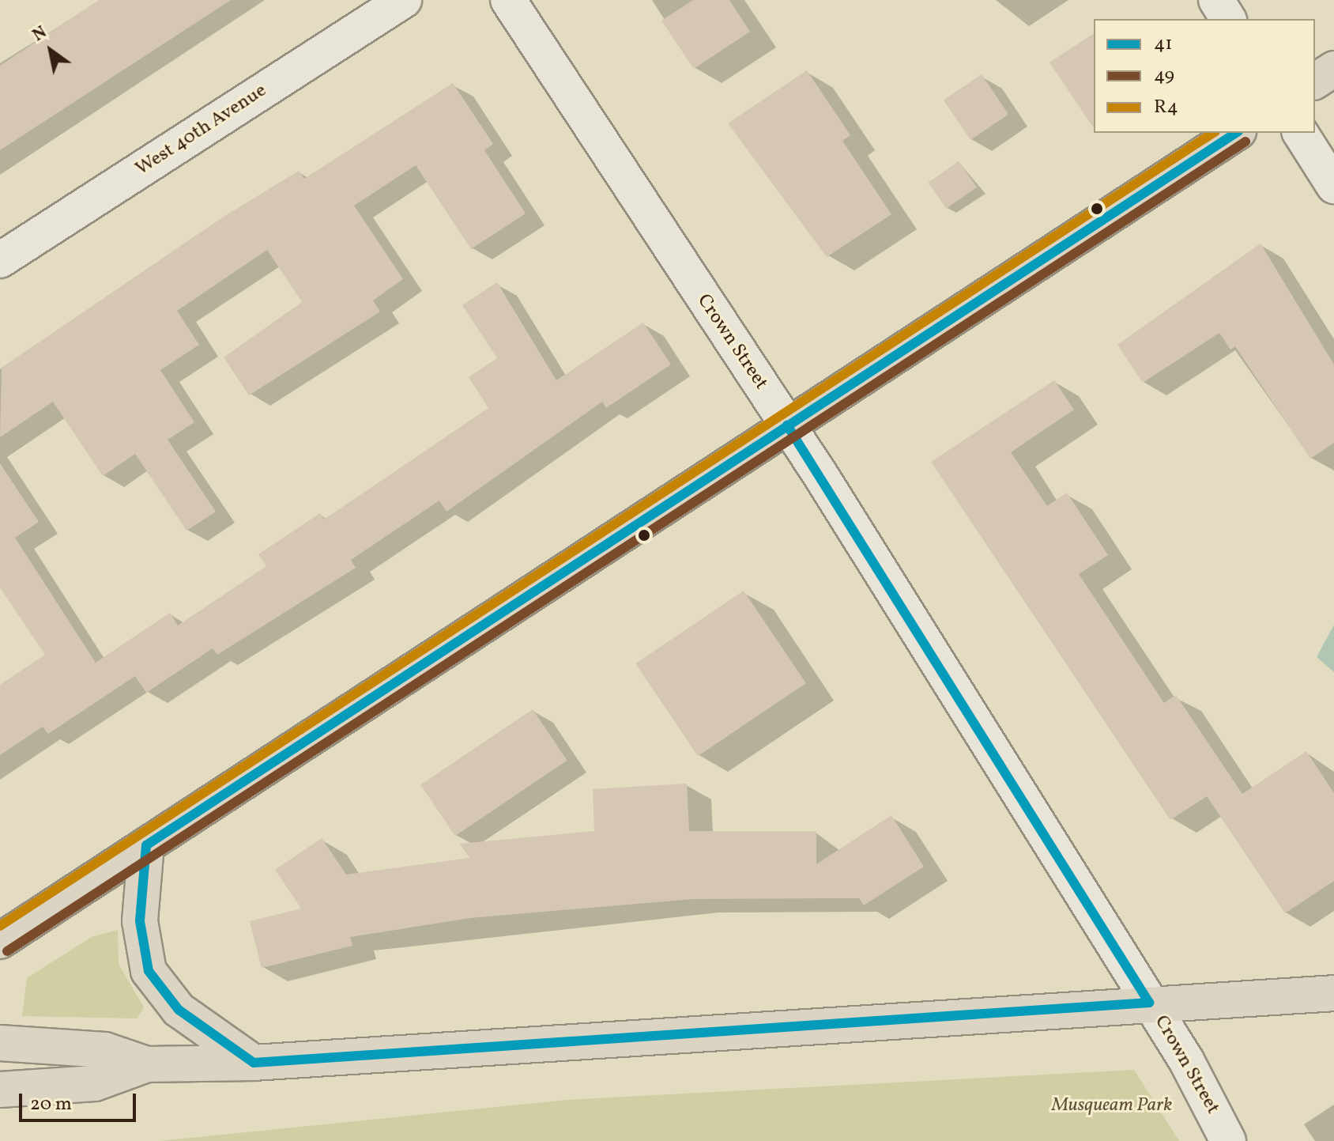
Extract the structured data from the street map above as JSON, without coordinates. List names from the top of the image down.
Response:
{
  "streets": {
    "street": ["West 40th Avenue", "Crown Street"]
  },
  "parks": ["Musqueam Park"],
  "lines": ["transit line 41", "transit line R4", "transit line 49"],
  "legend": ["41", "49", "R4"],
  "scale_bar": "20 m",
  "north": "top left"
}
